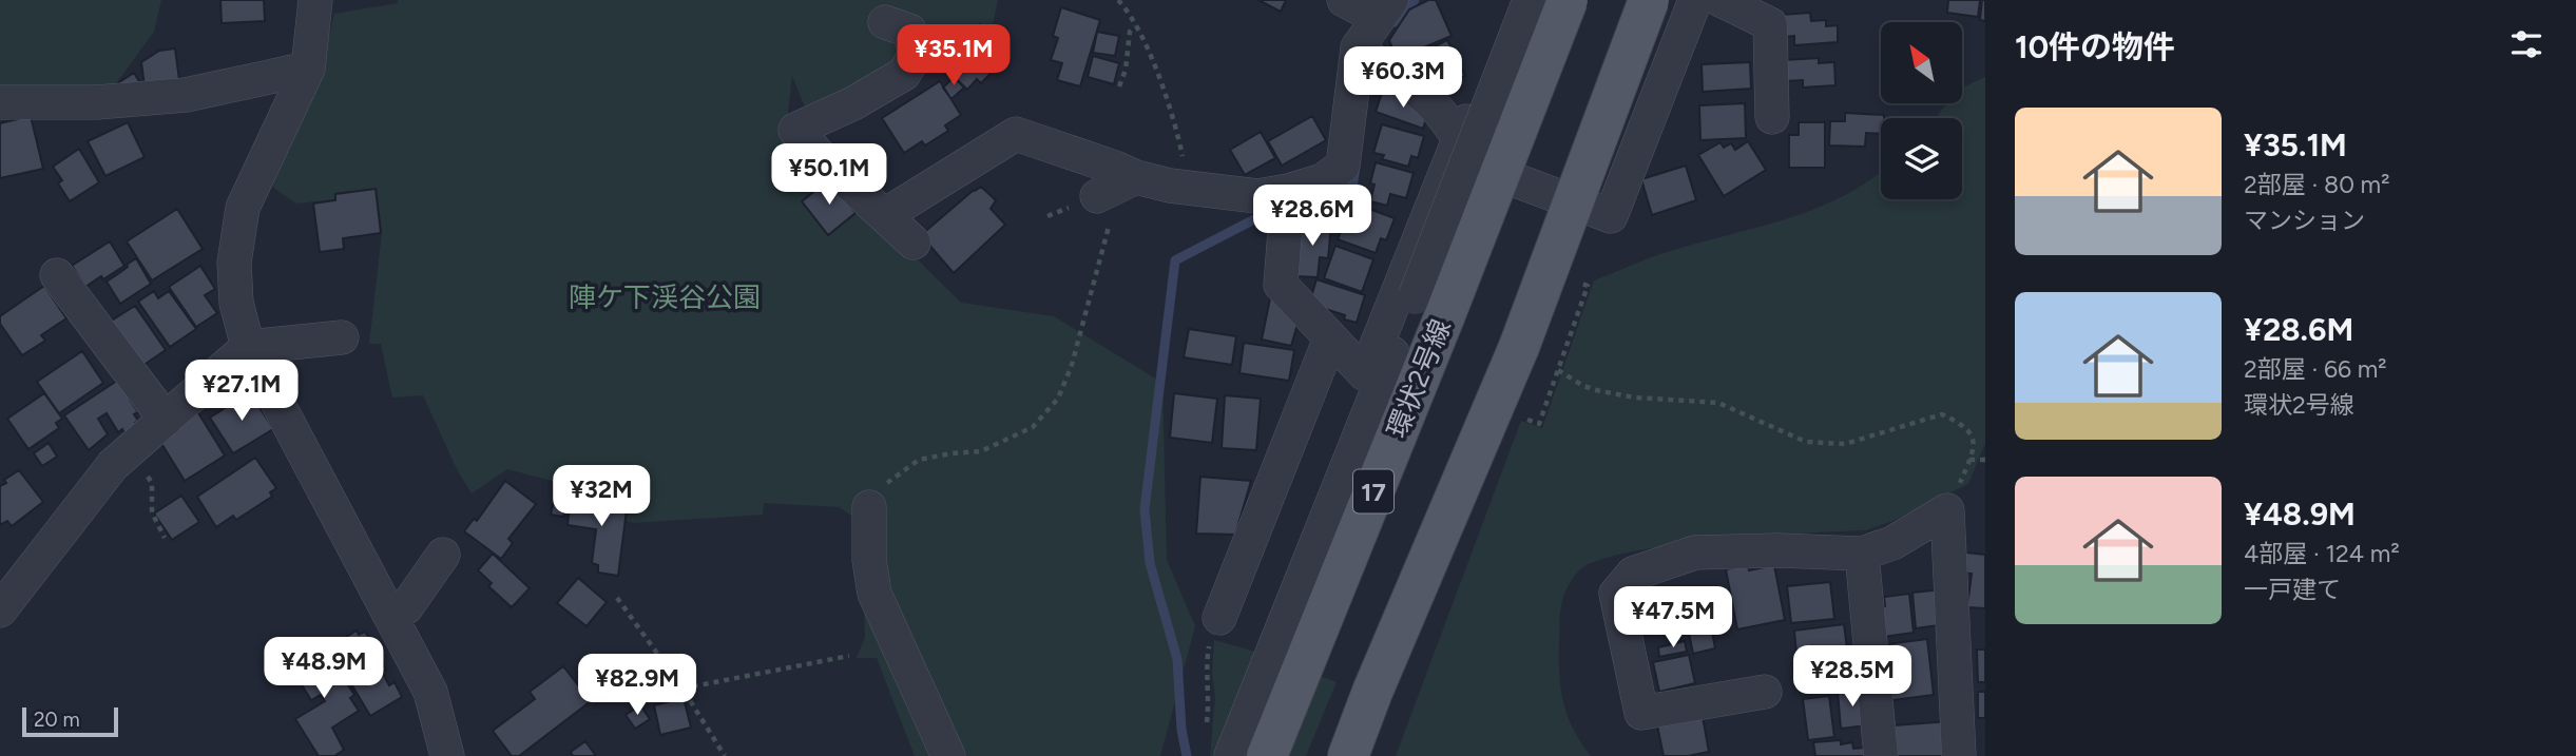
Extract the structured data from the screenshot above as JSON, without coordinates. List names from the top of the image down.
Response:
{
  "streets": {
    "main road": ["環状2号線", "17"]
  },
  "parks": ["陣ケ下渓谷公園"],
  "scale_bar": "20 m",
  "north": "top left",
  "page": {
    "heading": "10件の物件",
    "price": [
      "¥35.1M",
      "¥60.3M",
      "¥50.1M",
      "¥28.6M",
      "¥27.1M",
      "¥32M",
      "¥47.5M",
      "¥48.9M",
      "¥28.5M",
      "¥82.9M"
    ],
    "list": [
      {
        "name": "¥35.1M",
        "note": "2部屋 · 80 m² · マンション"
      },
      {
        "name": "¥28.6M",
        "note": "2部屋 · 66 m² · 環状2号線"
      },
      {
        "name": "¥48.9M",
        "note": "4部屋 · 124 m² · 一戸建て"
      }
    ],
    "scale": "20 m"
  }
}
